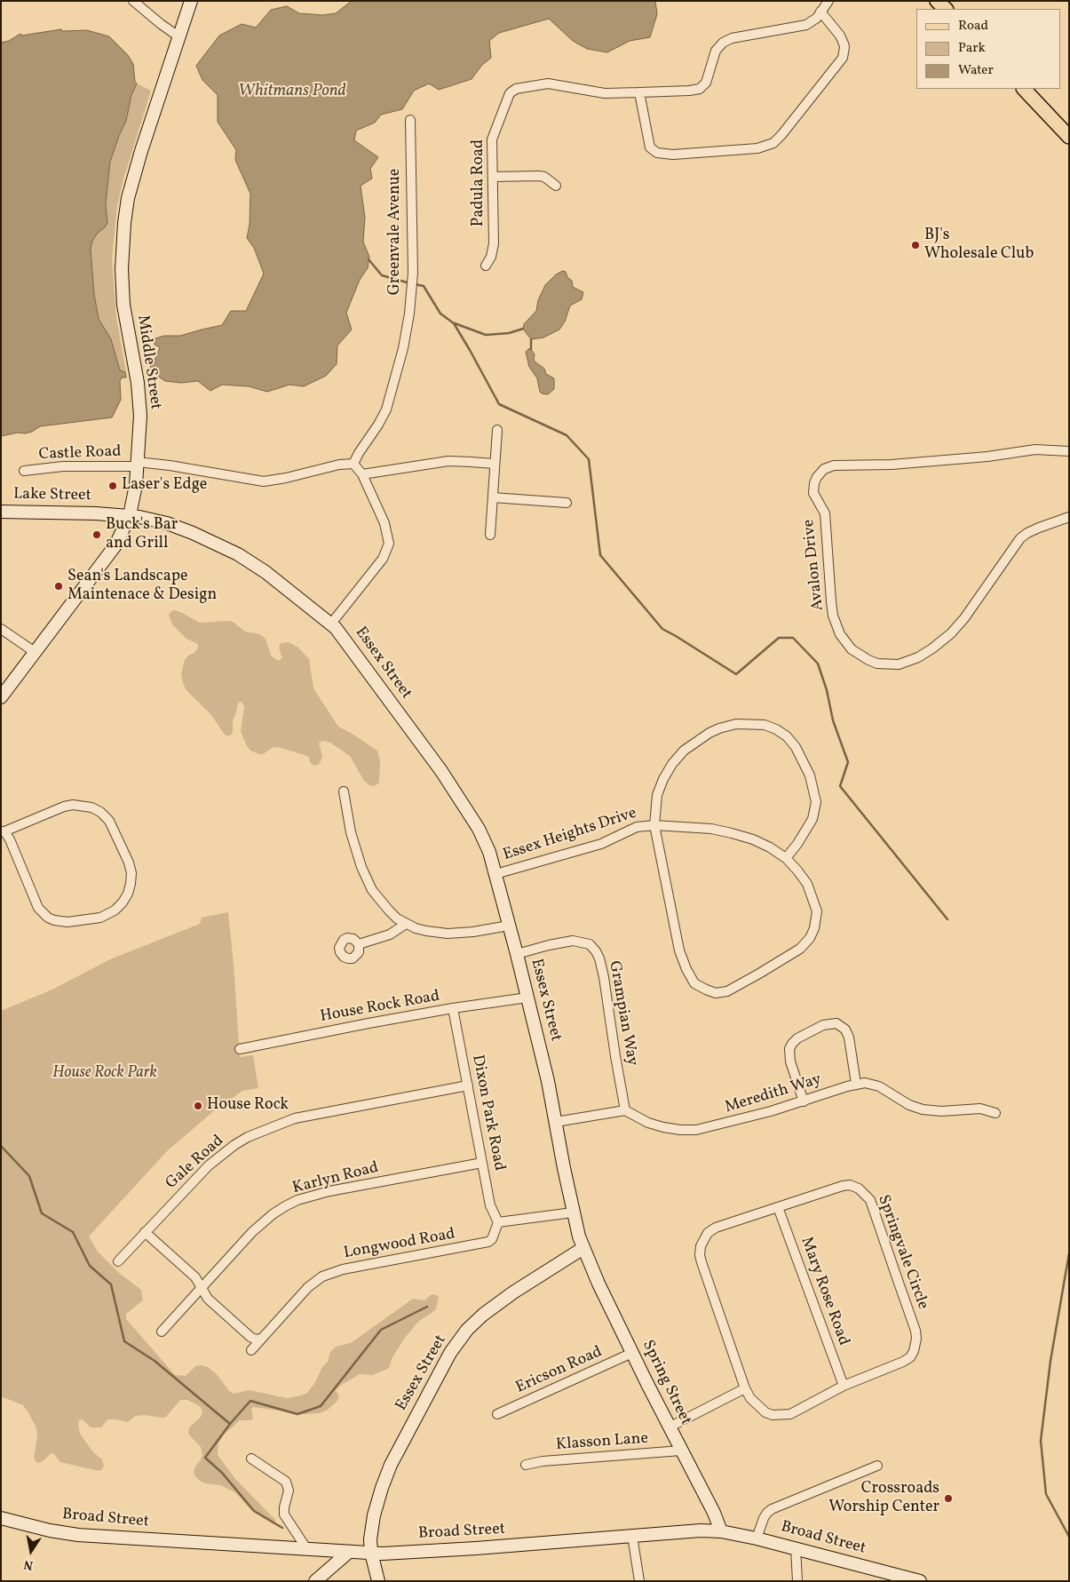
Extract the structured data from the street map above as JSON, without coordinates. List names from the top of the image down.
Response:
{
  "streets": {
    "street": [
      "Padula Road",
      "Greenvale Avenue",
      "Middle Street",
      "Castle Road",
      "Lake Street",
      "Avalon Drive",
      "Essex Street",
      "Essex Heights Drive",
      "House Rock Road",
      "Grampian Way",
      "Meredith Way",
      "Dixon Park Road",
      "Gale Road",
      "Karlyn Road",
      "Longwood Road",
      "Springvale Circle",
      "Mary Rose Road",
      "Ericson Road",
      "Spring Street",
      "Klasson Lane",
      "Broad Street"
    ]
  },
  "crossings": [
    ["Greenvale Avenue", "Castle Road"],
    ["Middle Street", "Castle Road"],
    ["Middle Street", "Lake Street"],
    ["Middle Street", "Essex Street"],
    ["Lake Street", "Essex Street"],
    ["Essex Street", "Essex Heights Drive"],
    ["Essex Street", "House Rock Road"],
    ["Essex Street", "Grampian Way"],
    ["Essex Street", "Spring Street"],
    ["Essex Street", "Broad Street"],
    ["House Rock Road", "Dixon Park Road"],
    ["Grampian Way", "Meredith Way"],
    ["Dixon Park Road", "Gale Road"],
    ["Dixon Park Road", "Karlyn Road"],
    ["Dixon Park Road", "Longwood Road"],
    ["Springvale Circle", "Mary Rose Road"],
    ["Ericson Road", "Spring Street"],
    ["Spring Street", "Klasson Lane"],
    ["Spring Street", "Broad Street"]
  ],
  "water": ["Whitmans Pond"],
  "parks": ["House Rock Park"],
  "places": [
    "BJ's Wholesale Club",
    "Laser's Edge",
    "Buck's Bar and Grill",
    "Sean's Landscape Maintenace & Design",
    "House Rock",
    "Crossroads Worship Center"
  ],
  "legend": ["Road", "Park", "Water"],
  "north": "bottom"
}
